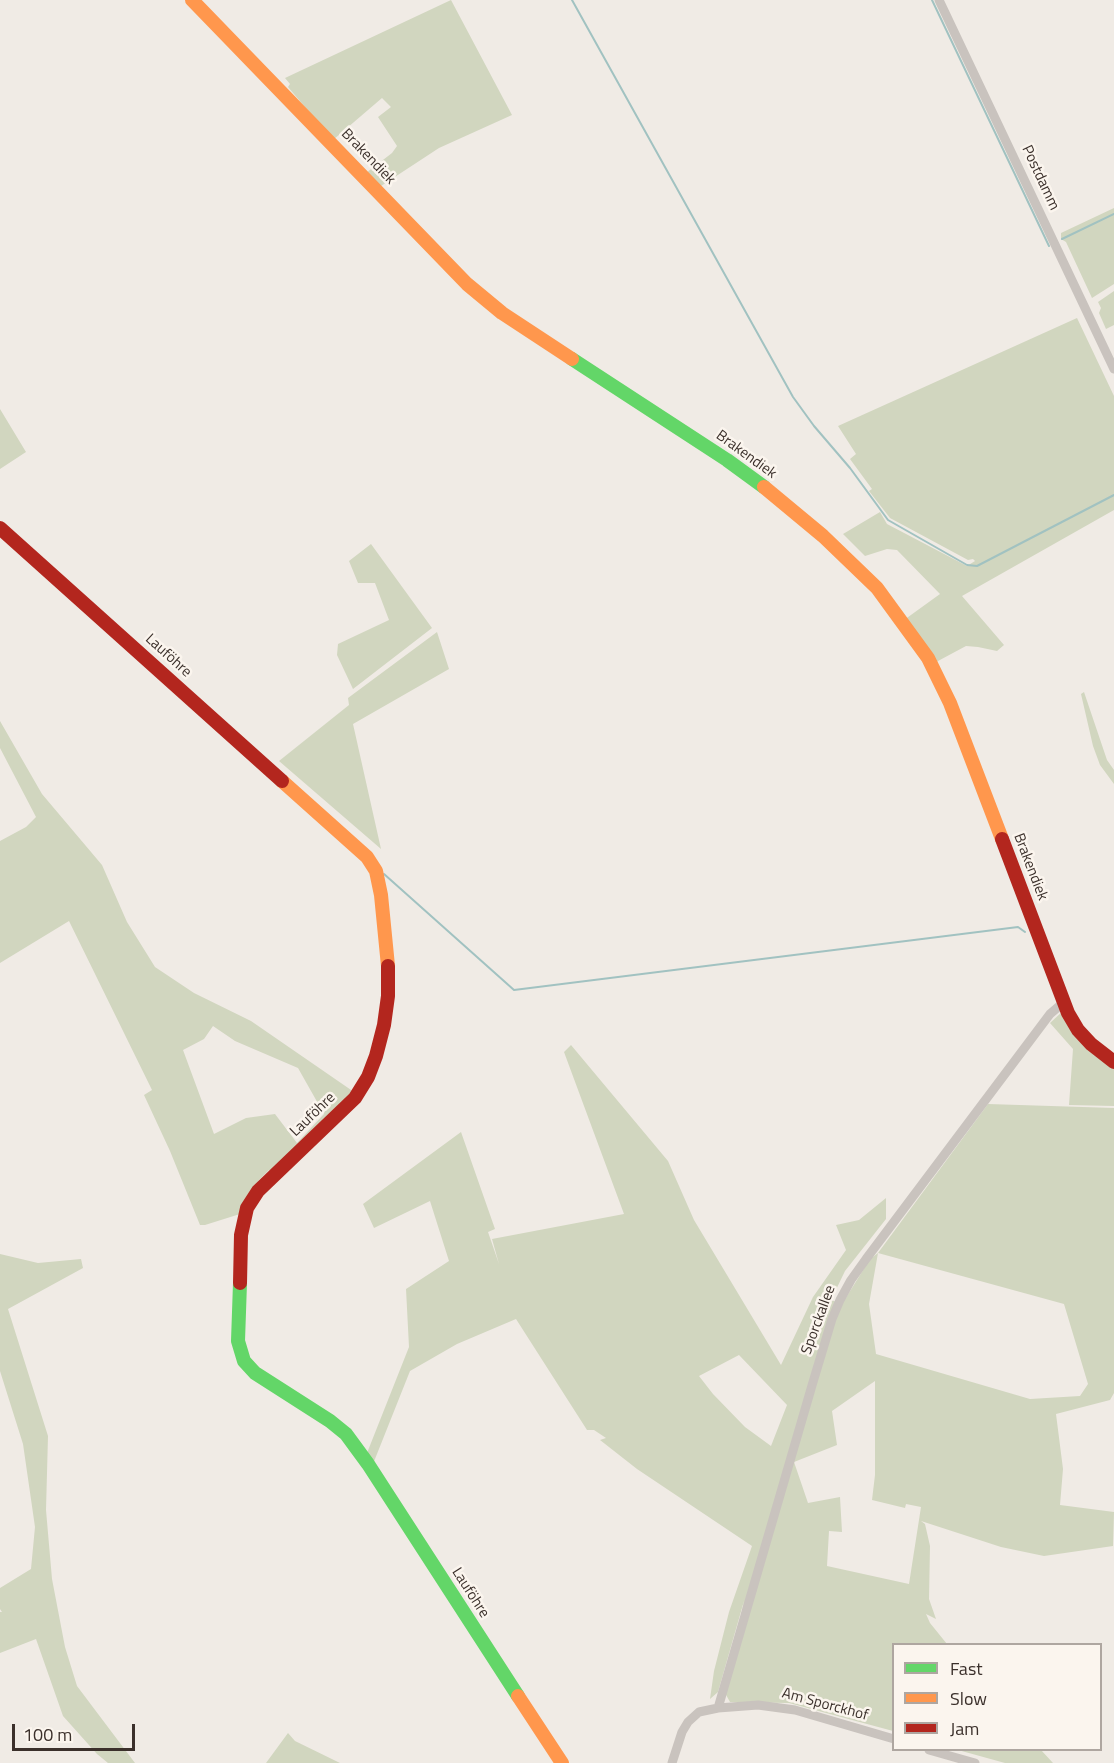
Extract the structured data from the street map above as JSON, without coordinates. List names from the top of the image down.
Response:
{
  "streets": {
    "street": [
      "Brakendiek",
      "Postdamm",
      "Lauföhre",
      "Sporckallee",
      "Am Sporckhof"
    ]
  },
  "crossings": [
    ["Brakendiek", "Sporckallee"],
    ["Sporckallee", "Am Sporckhof"]
  ],
  "legend": ["Fast", "Slow", "Jam"],
  "scale_bar": "100 m"
}
